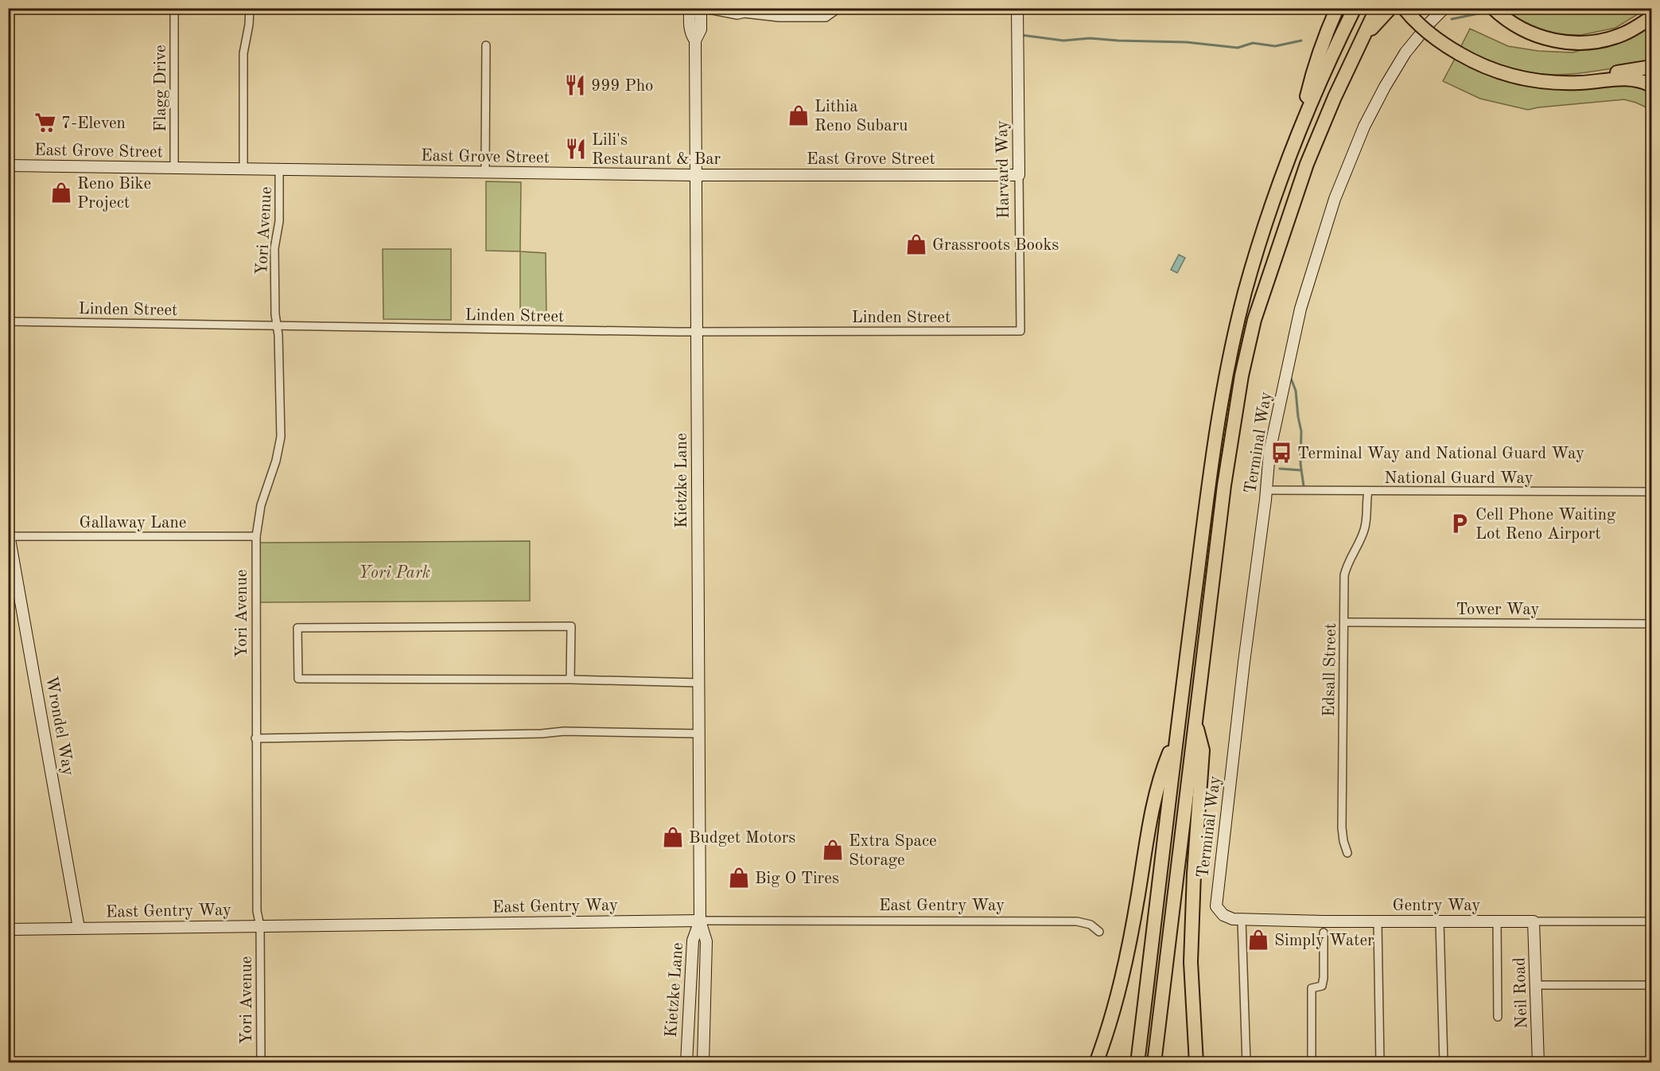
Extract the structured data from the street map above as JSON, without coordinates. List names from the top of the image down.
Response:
{
  "streets": {
    "street": [
      "Flagg Drive",
      "East Grove Street",
      "Harvard Way",
      "Yori Avenue",
      "Linden Street",
      "Terminal Way",
      "National Guard Way",
      "Kietzke Lane",
      "Gallaway Lane",
      "Tower Way",
      "Edsall Street",
      "Wrondel Way",
      "East Gentry Way",
      "Gentry Way",
      "Neil Road"
    ]
  },
  "crossings": [
    ["Flagg Drive", "East Grove Street"],
    ["East Grove Street", "Harvard Way"],
    ["East Grove Street", "Yori Avenue"],
    ["East Grove Street", "Kietzke Lane"],
    ["Harvard Way", "Linden Street"],
    ["Yori Avenue", "Linden Street"],
    ["Yori Avenue", "Gallaway Lane"],
    ["Yori Avenue", "East Gentry Way"],
    ["Linden Street", "Kietzke Lane"],
    ["Terminal Way", "National Guard Way"],
    ["Terminal Way", "Gentry Way"],
    ["National Guard Way", "Edsall Street"],
    ["Kietzke Lane", "East Gentry Way"],
    ["Gallaway Lane", "Wrondel Way"],
    ["Tower Way", "Edsall Street"],
    ["Wrondel Way", "East Gentry Way"],
    ["Gentry Way", "Neil Road"]
  ],
  "parks": ["Yori Park"],
  "places": {
    "restaurant": ["999 Pho", "Lili's Restaurant & Bar"],
    "shop": [
      "Lithia Reno Subaru",
      "Reno Bike Project",
      "Grassroots Books",
      "Budget Motors",
      "Extra Space Storage",
      "Big O Tires",
      "Simply Water"
    ],
    "supermarket": ["7-Eleven"],
    "bus stop": ["Terminal Way and National Guard Way"],
    "parking": ["Cell Phone Waiting Lot Reno Airport"]
  }
}
